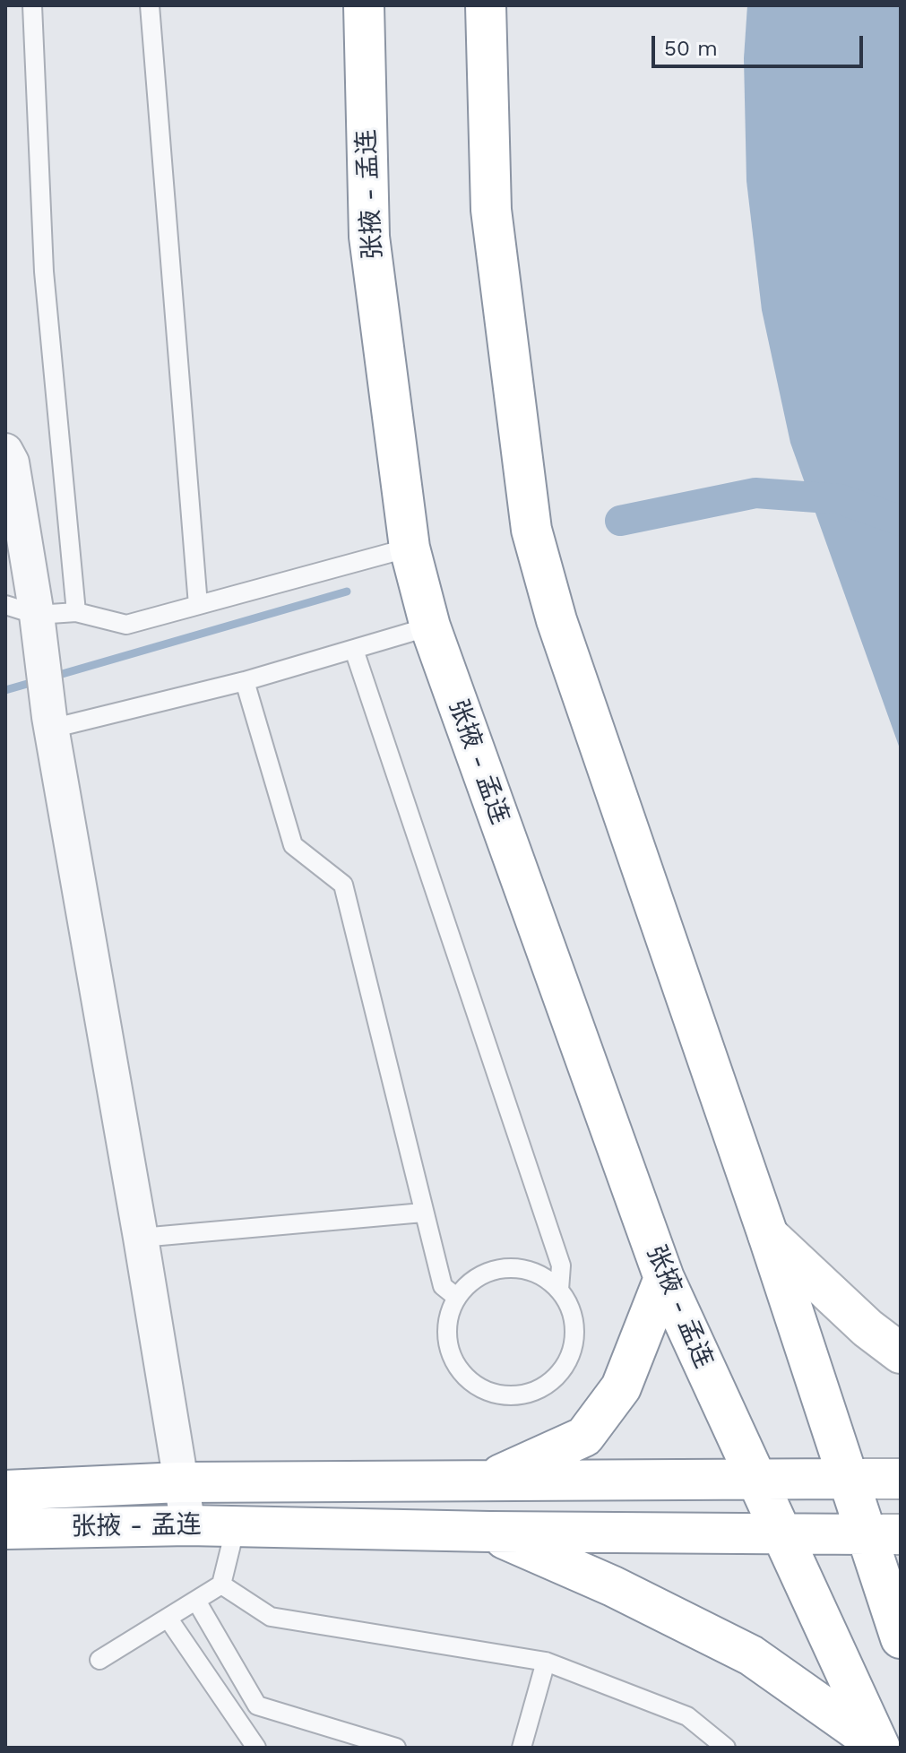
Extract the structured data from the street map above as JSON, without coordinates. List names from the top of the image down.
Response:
{
  "streets": {
    "main road": ["张掖 - 孟连"]
  },
  "scale_bar": "50 m"
}
